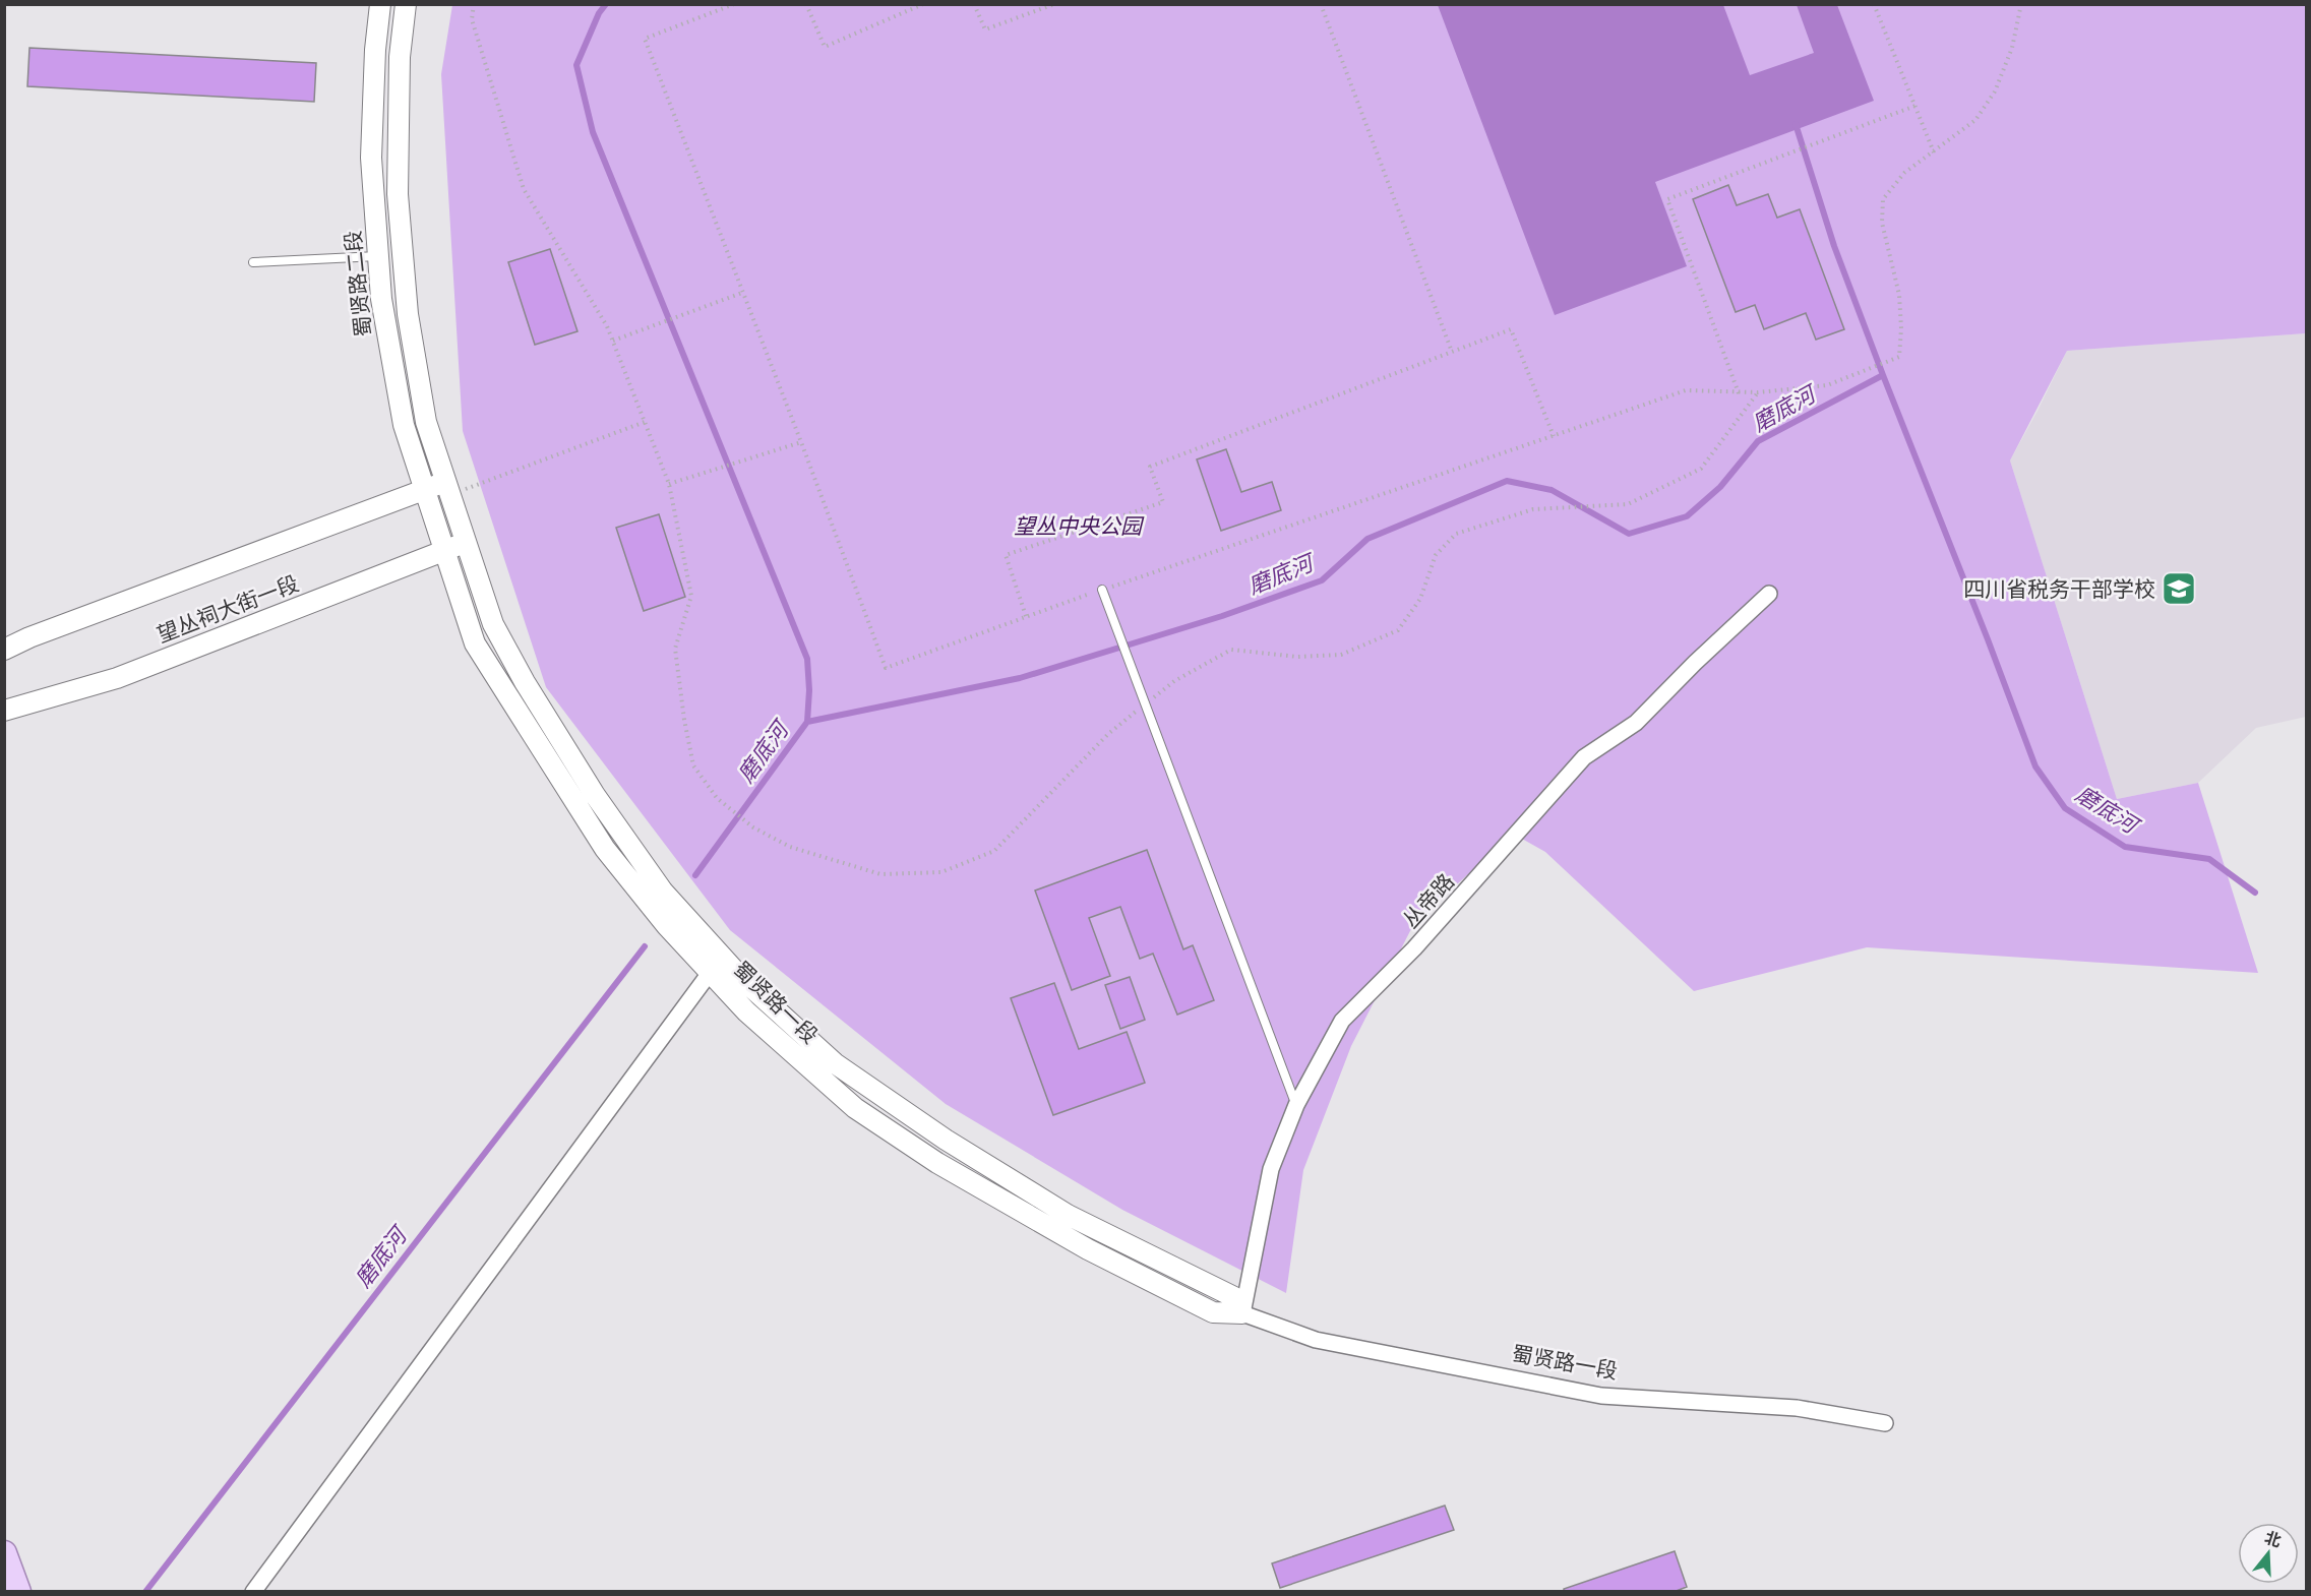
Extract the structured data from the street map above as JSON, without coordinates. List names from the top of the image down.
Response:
{
  "streets": {
    "street": [
      "蜀贤路二段",
      "望丛祠大街一段",
      "丛帝路",
      "蜀贤路一段"
    ]
  },
  "crossings": [
    ["蜀贤路二段", "望丛祠大街一段"],
    ["蜀贤路二段", "蜀贤路一段"],
    ["望丛祠大街一段", "蜀贤路一段"],
    ["丛帝路", "蜀贤路一段"]
  ],
  "water": ["磨底河"],
  "parks": ["望丛中央公园"],
  "places": {
    "school or university": ["四川省税务干部学校"]
  },
  "north": "top"
}
